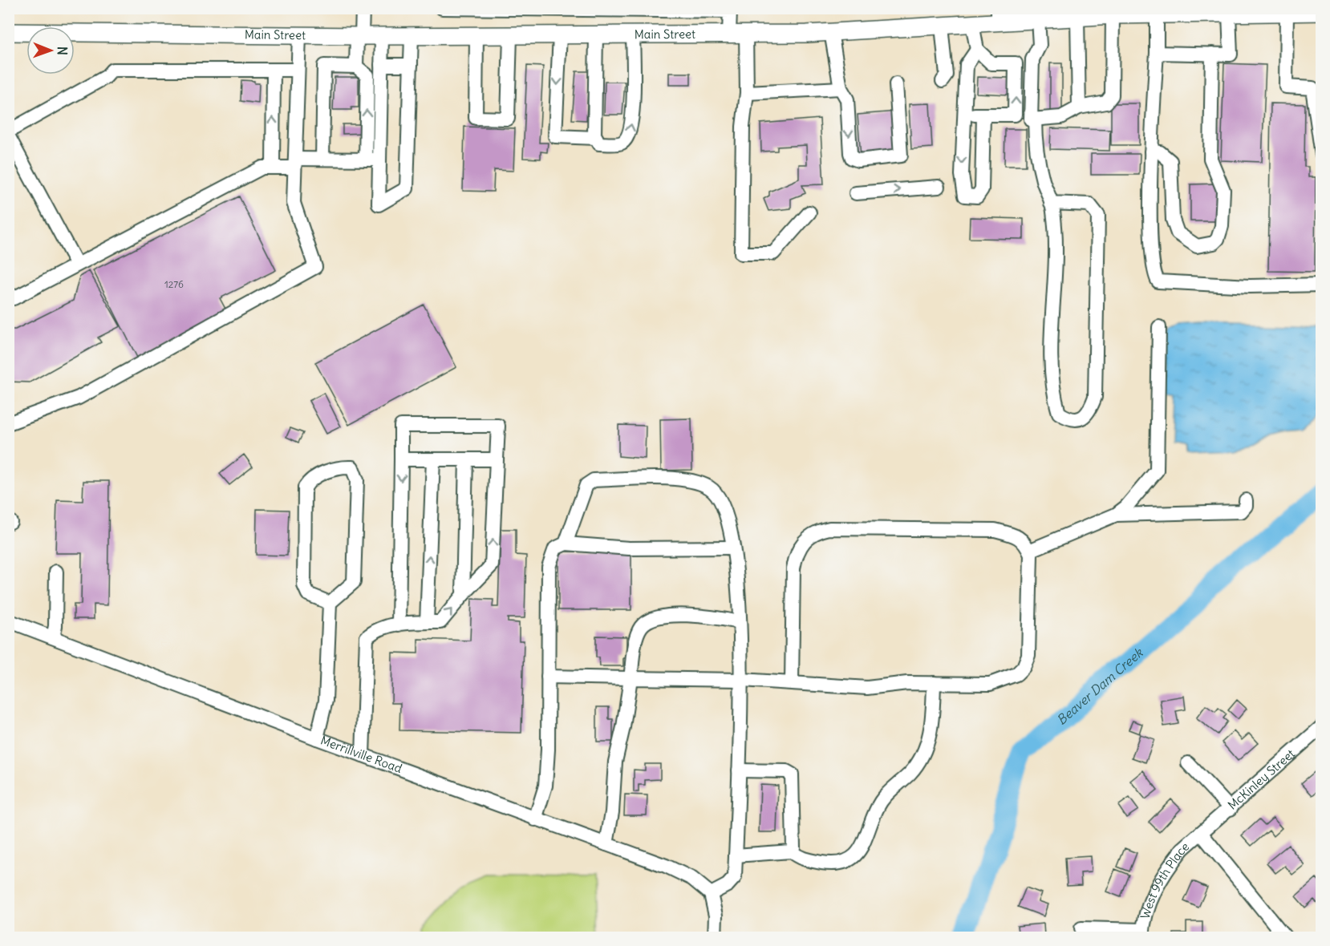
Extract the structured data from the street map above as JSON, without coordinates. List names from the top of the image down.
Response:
{
  "streets": {
    "main road": ["Main Street"],
    "street": ["Merrillville Road", "McKinley Street", "West 99th Place"]
  },
  "crossings": [
    ["McKinley Street", "West 99th Place"]
  ],
  "water": ["Beaver Dam Creek"],
  "house_numbers": ["1276"],
  "north": "right"
}
